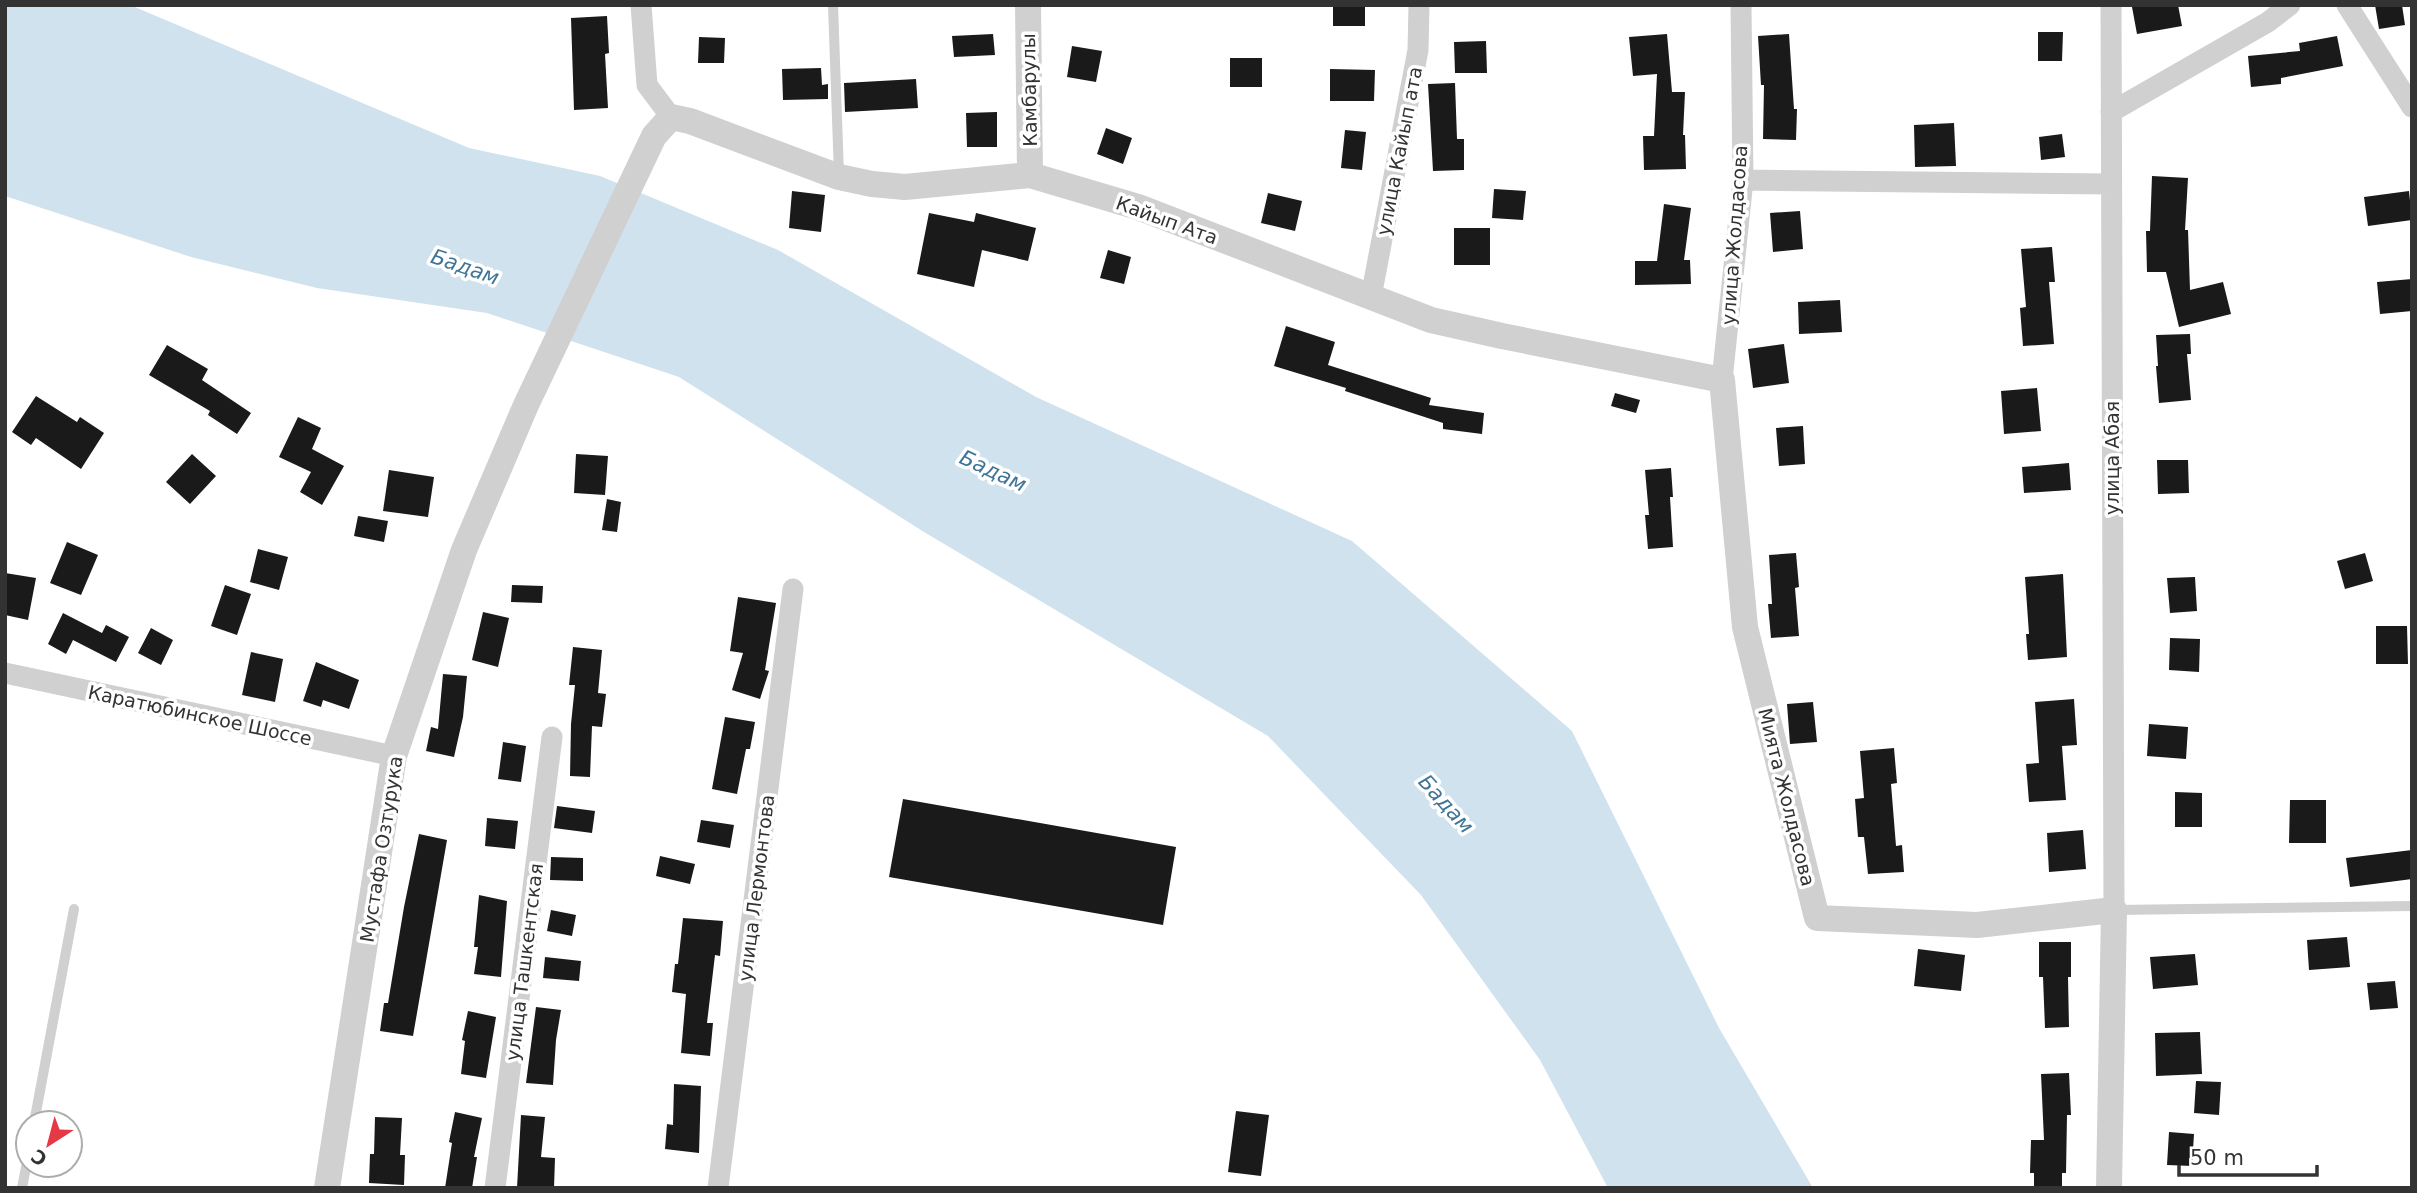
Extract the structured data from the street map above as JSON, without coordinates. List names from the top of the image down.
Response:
{
  "streets": {
    "street": [
      "Камбарулы",
      "улица Кайып ата",
      "Кайып Ата",
      "улица Жолдасова",
      "улица Абая",
      "Каратюбинское Шоссе",
      "Мията Жолдасова",
      "Мустафа Озтурука",
      "улица Лермонтова",
      "улица Ташкентская"
    ]
  },
  "crossings": [
    ["Камбарулы", "Кайып Ата"],
    ["улица Кайып ата", "Кайып Ата"],
    ["Кайып Ата", "улица Жолдасова"],
    ["Кайып Ата", "Мията Жолдасова"],
    ["Кайып Ата", "Мустафа Озтурука"],
    ["улица Жолдасова", "Мията Жолдасова"],
    ["улица Абая", "Мията Жолдасова"],
    ["Каратюбинское Шоссе", "Мустафа Озтурука"]
  ],
  "water": ["Бадам"],
  "scale_bar": "50 m",
  "north": "bottom left"
}
